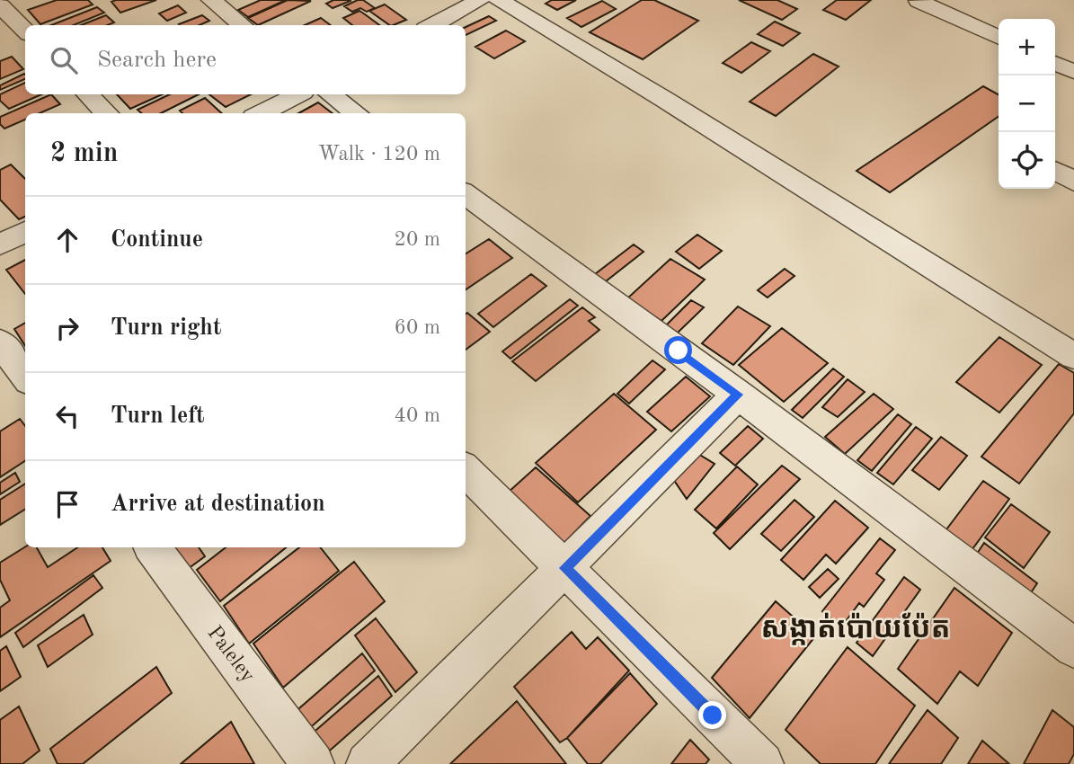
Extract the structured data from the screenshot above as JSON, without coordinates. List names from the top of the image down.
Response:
{
  "streets": {
    "street": ["Paleley"]
  },
  "districts": ["សង្កាត់ប៉ោយប៉ែត"],
  "page": {
    "map_buttons": ["+", "−"],
    "search": "Search here",
    "heading": ["2 min", "Walk · 120 m"],
    "list": [
      ["Continue", "20 m"],
      ["Turn right", "60 m"],
      ["Turn left", "40 m"],
      "Arrive at destination"
    ]
  }
}
